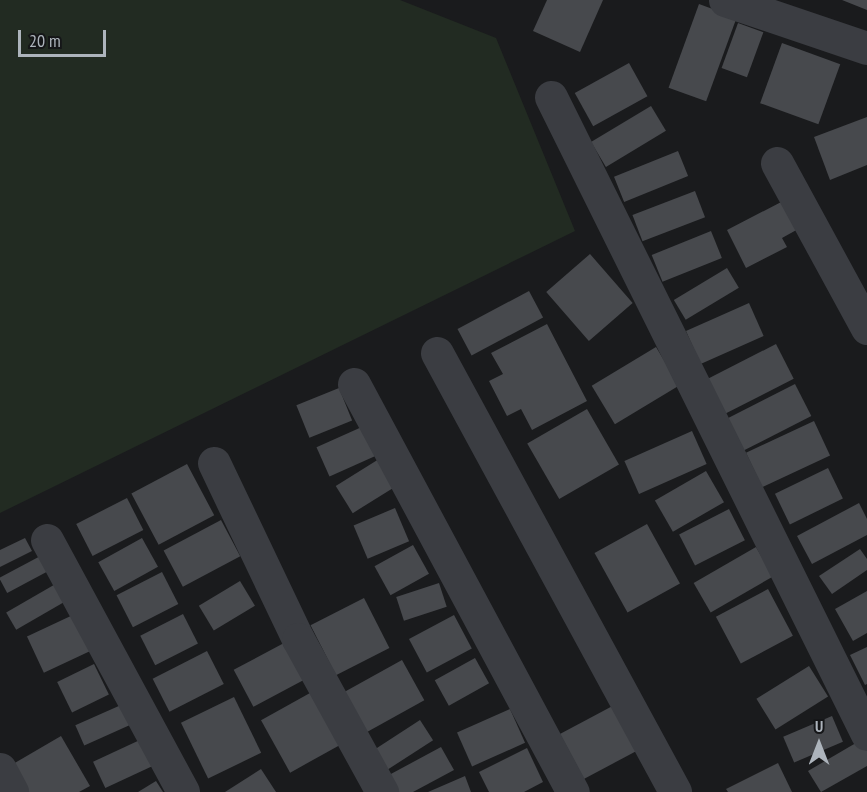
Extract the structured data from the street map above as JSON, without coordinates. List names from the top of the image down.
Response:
{
  "scale_bar": "20 m",
  "north": "top"
}
